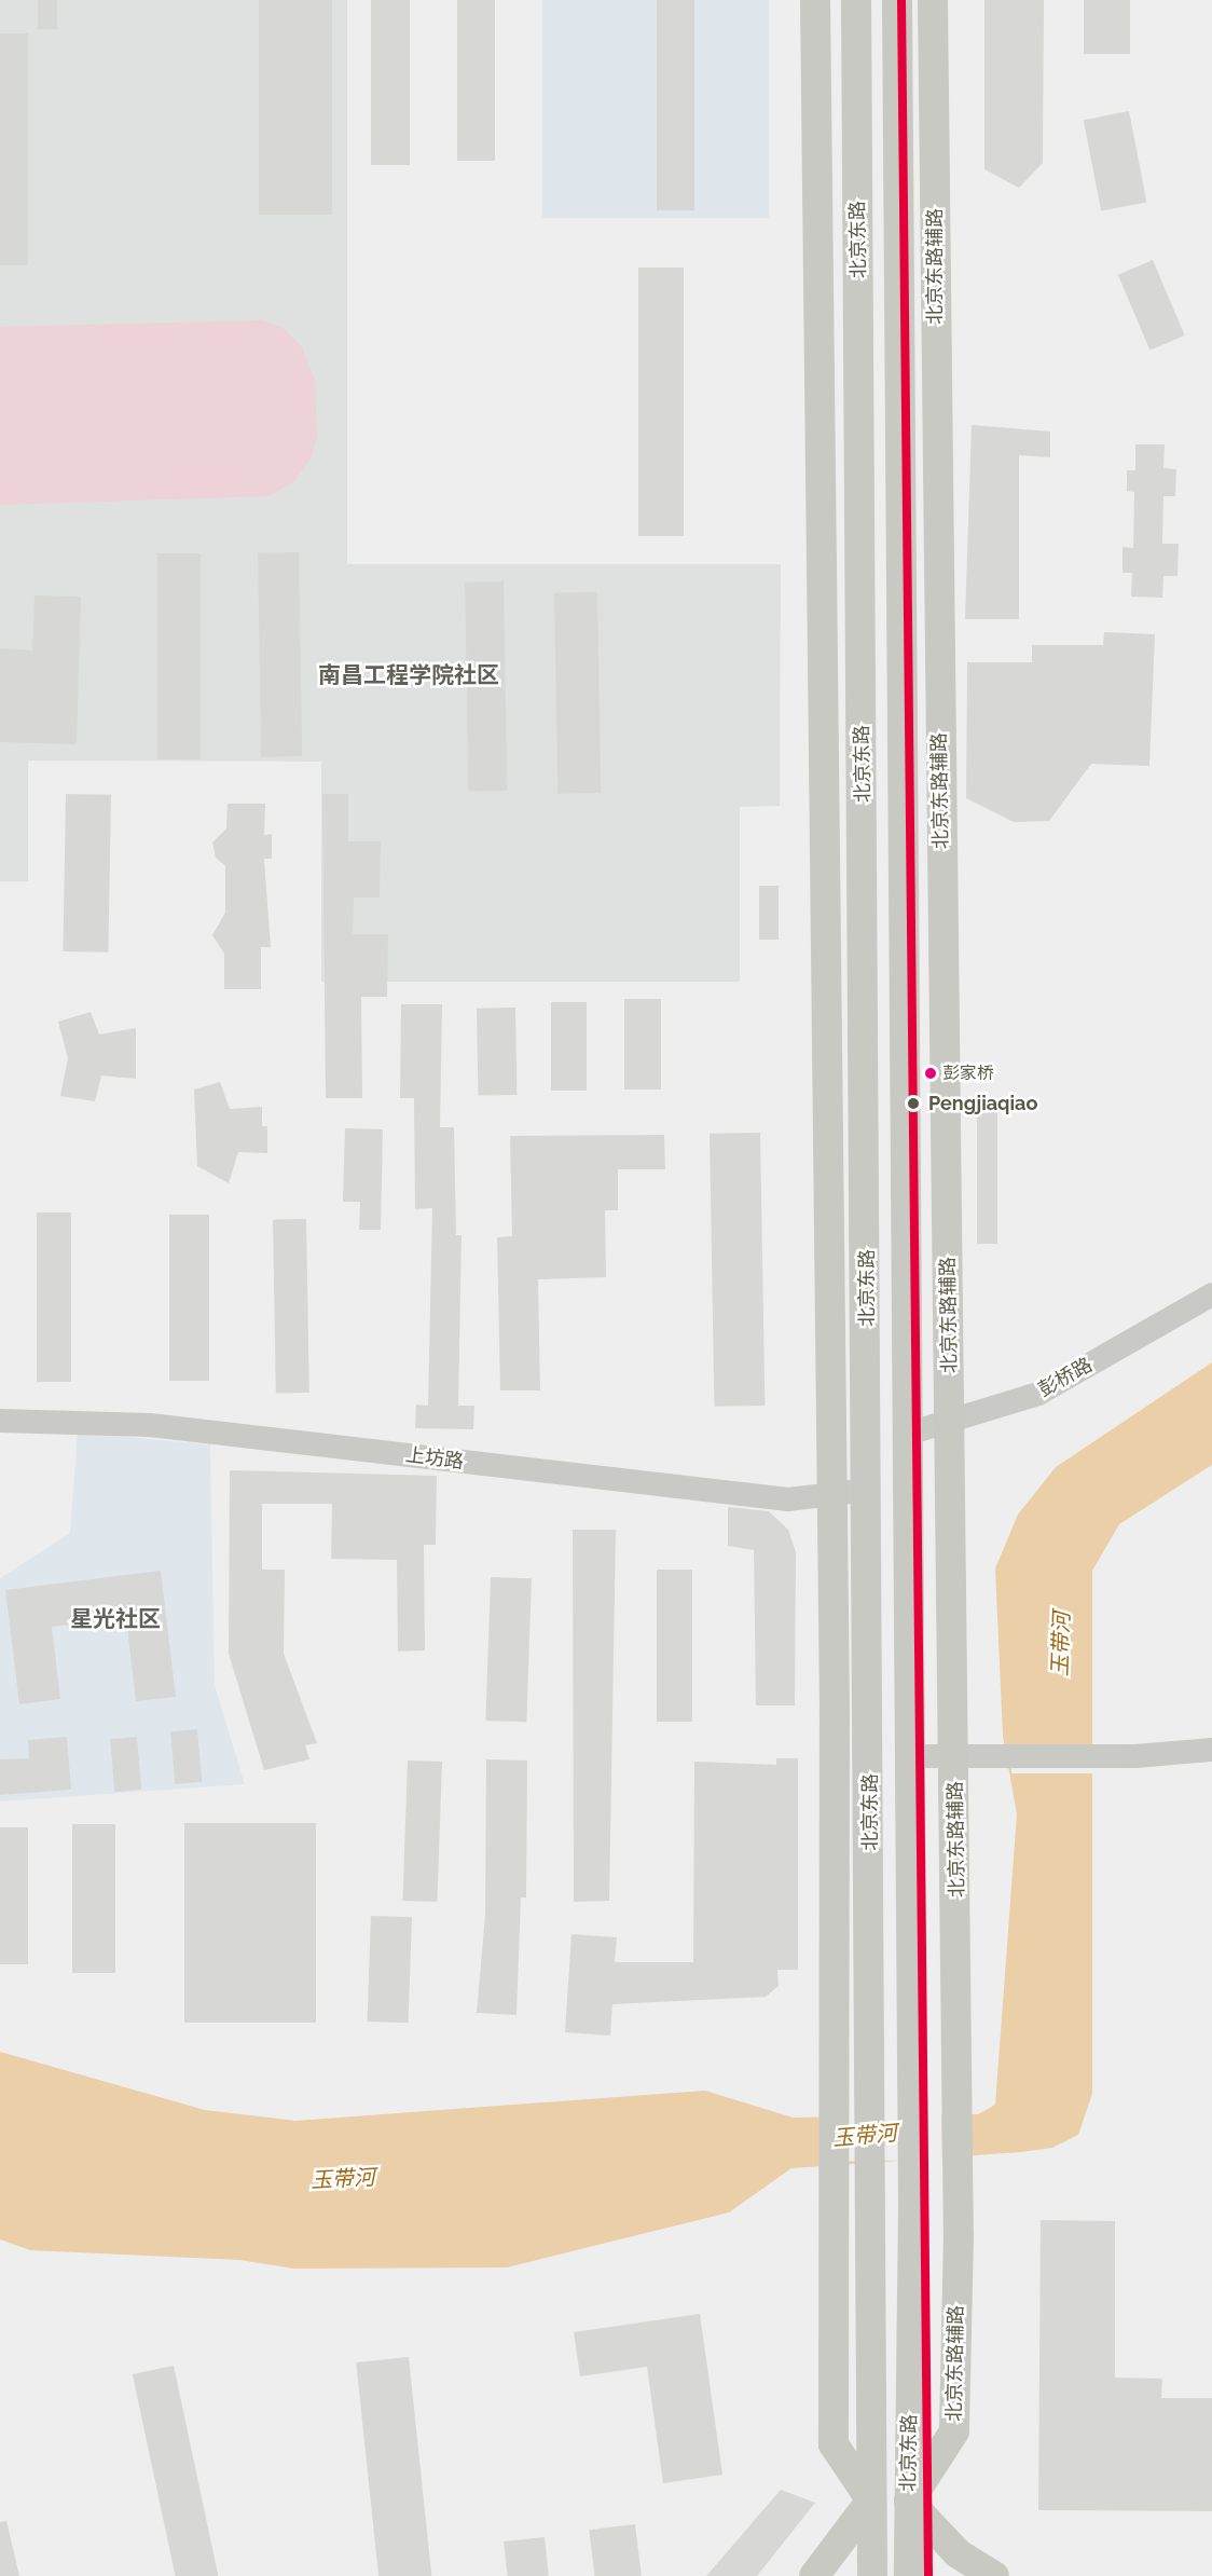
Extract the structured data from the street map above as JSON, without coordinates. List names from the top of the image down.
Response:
{
  "streets": {
    "main road": ["北京东路", "北京东路辅路"],
    "street": ["彭桥路", "上坊路"]
  },
  "crossings": [
    ["北京东路", "北京东路辅路"],
    ["北京东路", "彭桥路"],
    ["北京东路", "上坊路"],
    ["北京东路辅路", "彭桥路"]
  ],
  "districts": ["南昌工程学院社区", "星光社区"],
  "water": ["玉带河"],
  "places": ["彭家桥", "Pengjiaqiao"]
}
